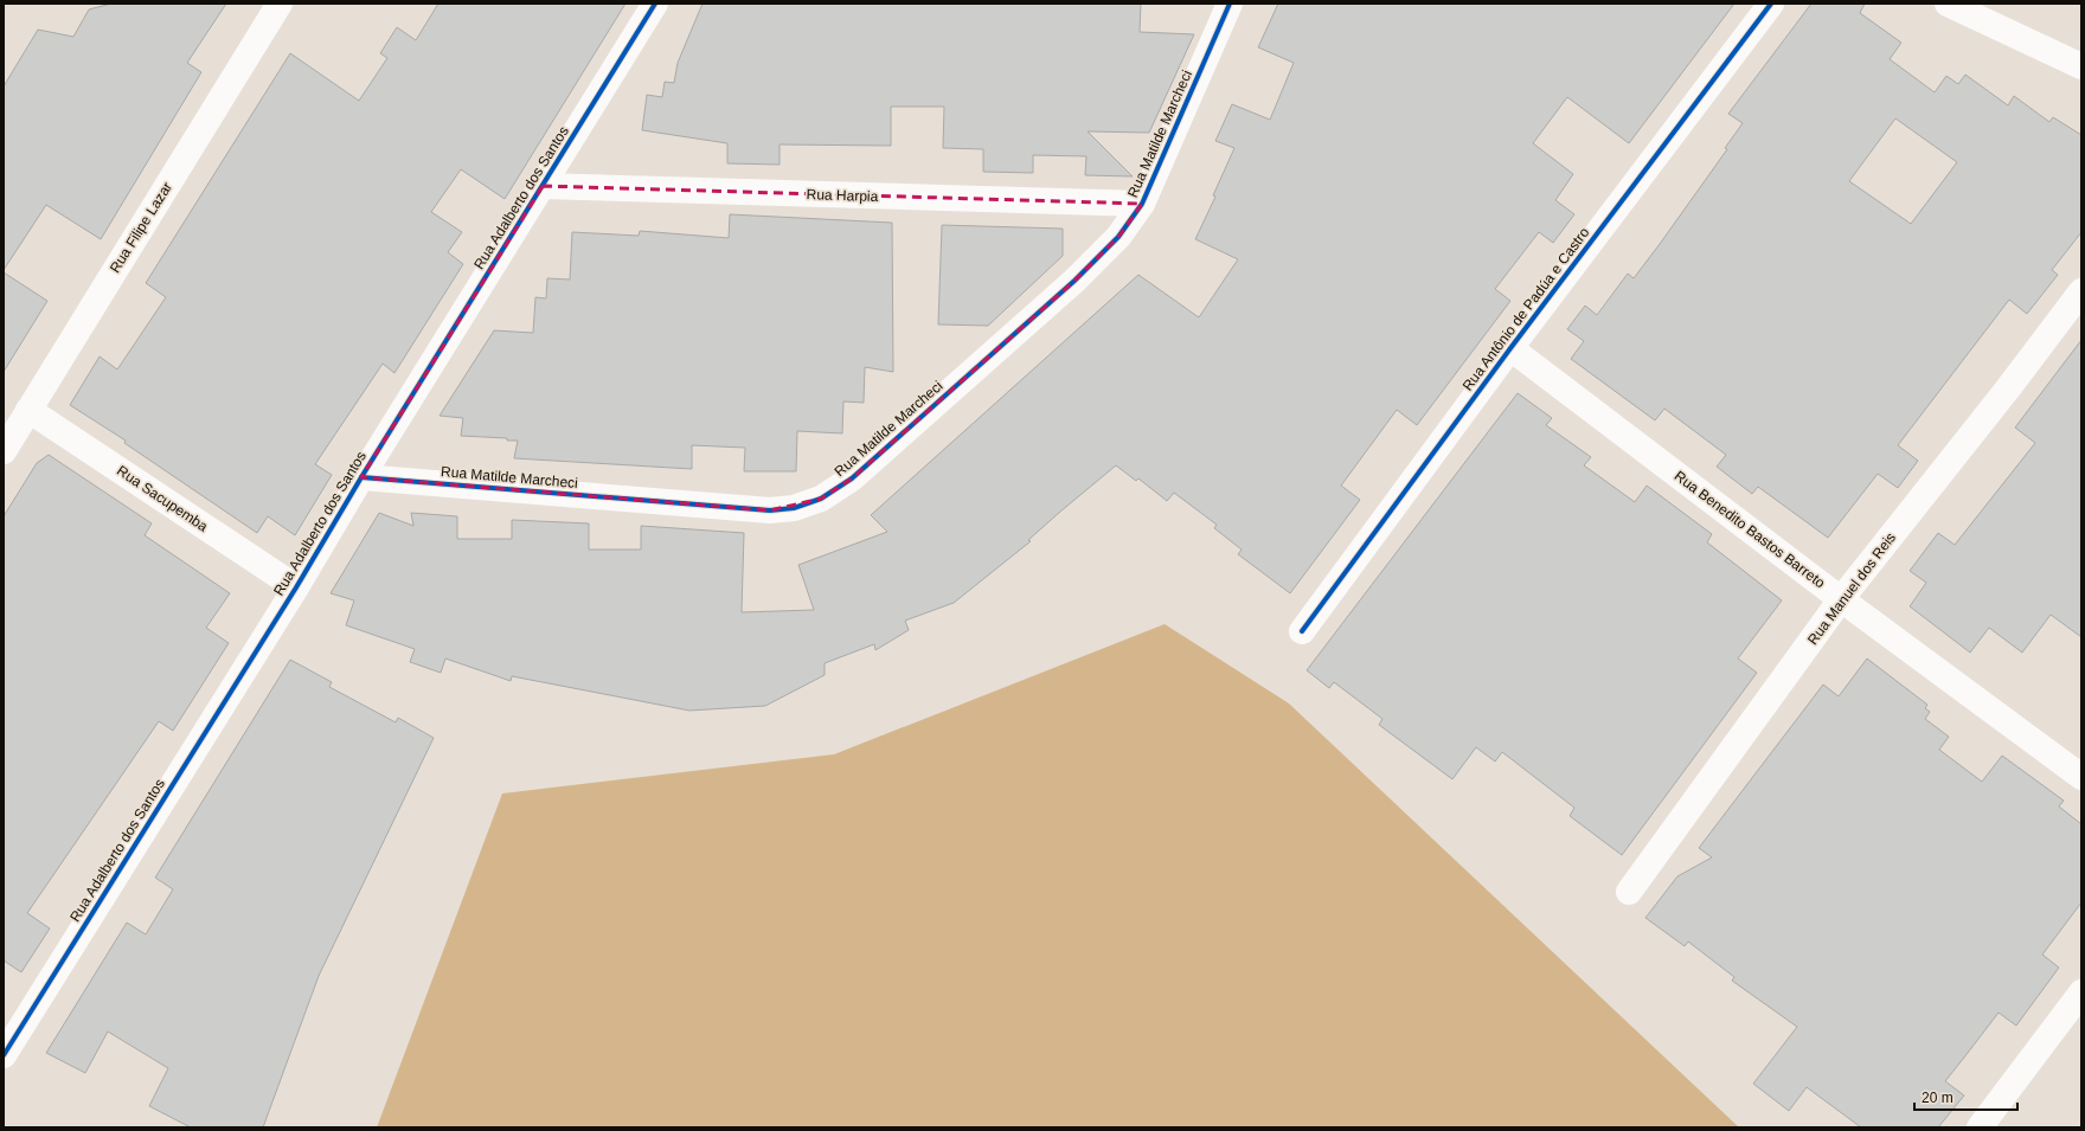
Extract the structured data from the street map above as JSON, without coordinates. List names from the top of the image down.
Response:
{
  "streets": {
    "street": [
      "Rua Matilde Marcheci",
      "Rua Harpia",
      "Rua Adalberto dos Santos",
      "Rua Filipe Lazar",
      "Rua Antônio de Padúa e Castro",
      "Rua Sacupemba",
      "Rua Benedito Bastos Barreto",
      "Rua Manuel dos Reis"
    ]
  },
  "crossings": [
    ["Rua Matilde Marcheci", "Rua Harpia"],
    ["Rua Matilde Marcheci", "Rua Adalberto dos Santos"],
    ["Rua Harpia", "Rua Adalberto dos Santos"],
    ["Rua Adalberto dos Santos", "Rua Sacupemba"],
    ["Rua Filipe Lazar", "Rua Sacupemba"],
    ["Rua Antônio de Padúa e Castro", "Rua Benedito Bastos Barreto"],
    ["Rua Benedito Bastos Barreto", "Rua Manuel dos Reis"]
  ],
  "scale_bar": "20 m"
}
